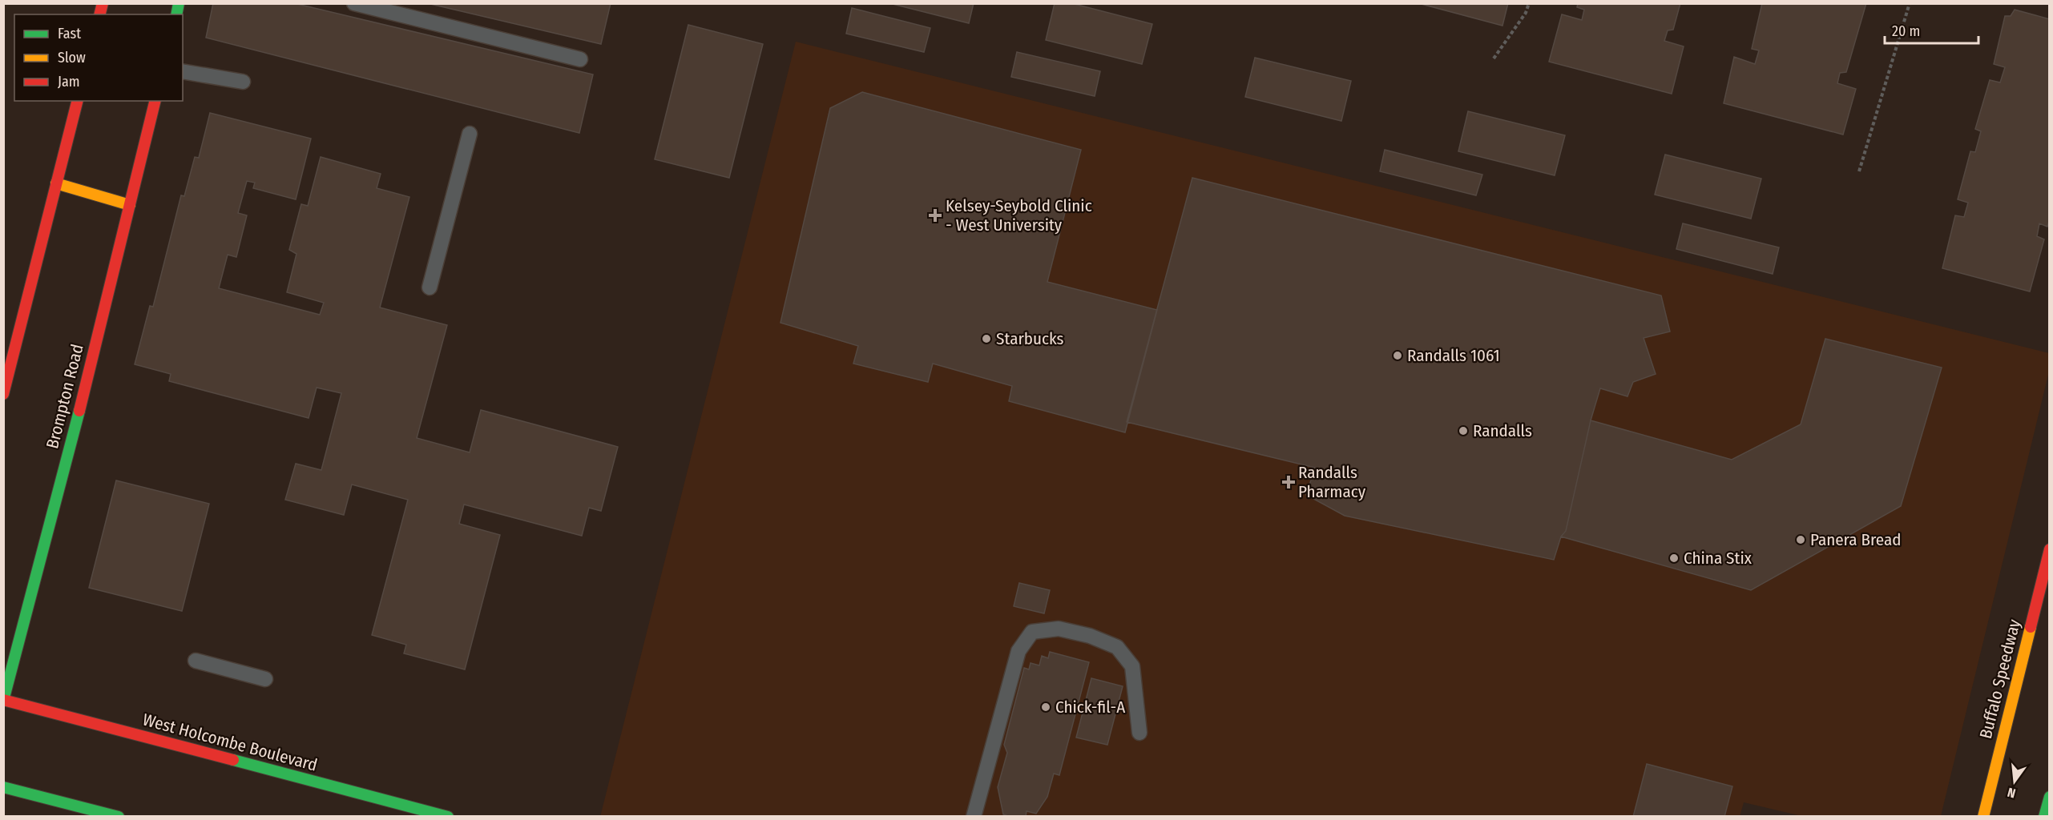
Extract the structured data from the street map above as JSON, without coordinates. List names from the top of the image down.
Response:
{
  "streets": {
    "street": ["Brompton Road", "Buffalo Speedway", "West Holcombe Boulevard"]
  },
  "crossings": [
    ["Brompton Road", "West Holcombe Boulevard"]
  ],
  "places": {
    "health": ["Kelsey-Seybold Clinic - West University", "Randalls Pharmacy"],
    "other": [
      "Starbucks",
      "Randalls 1061",
      "Randalls",
      "Panera Bread",
      "China Stix",
      "Chick-fil-A"
    ]
  },
  "legend": ["Fast", "Slow", "Jam"],
  "scale_bar": "20 m",
  "north": "bottom"
}
